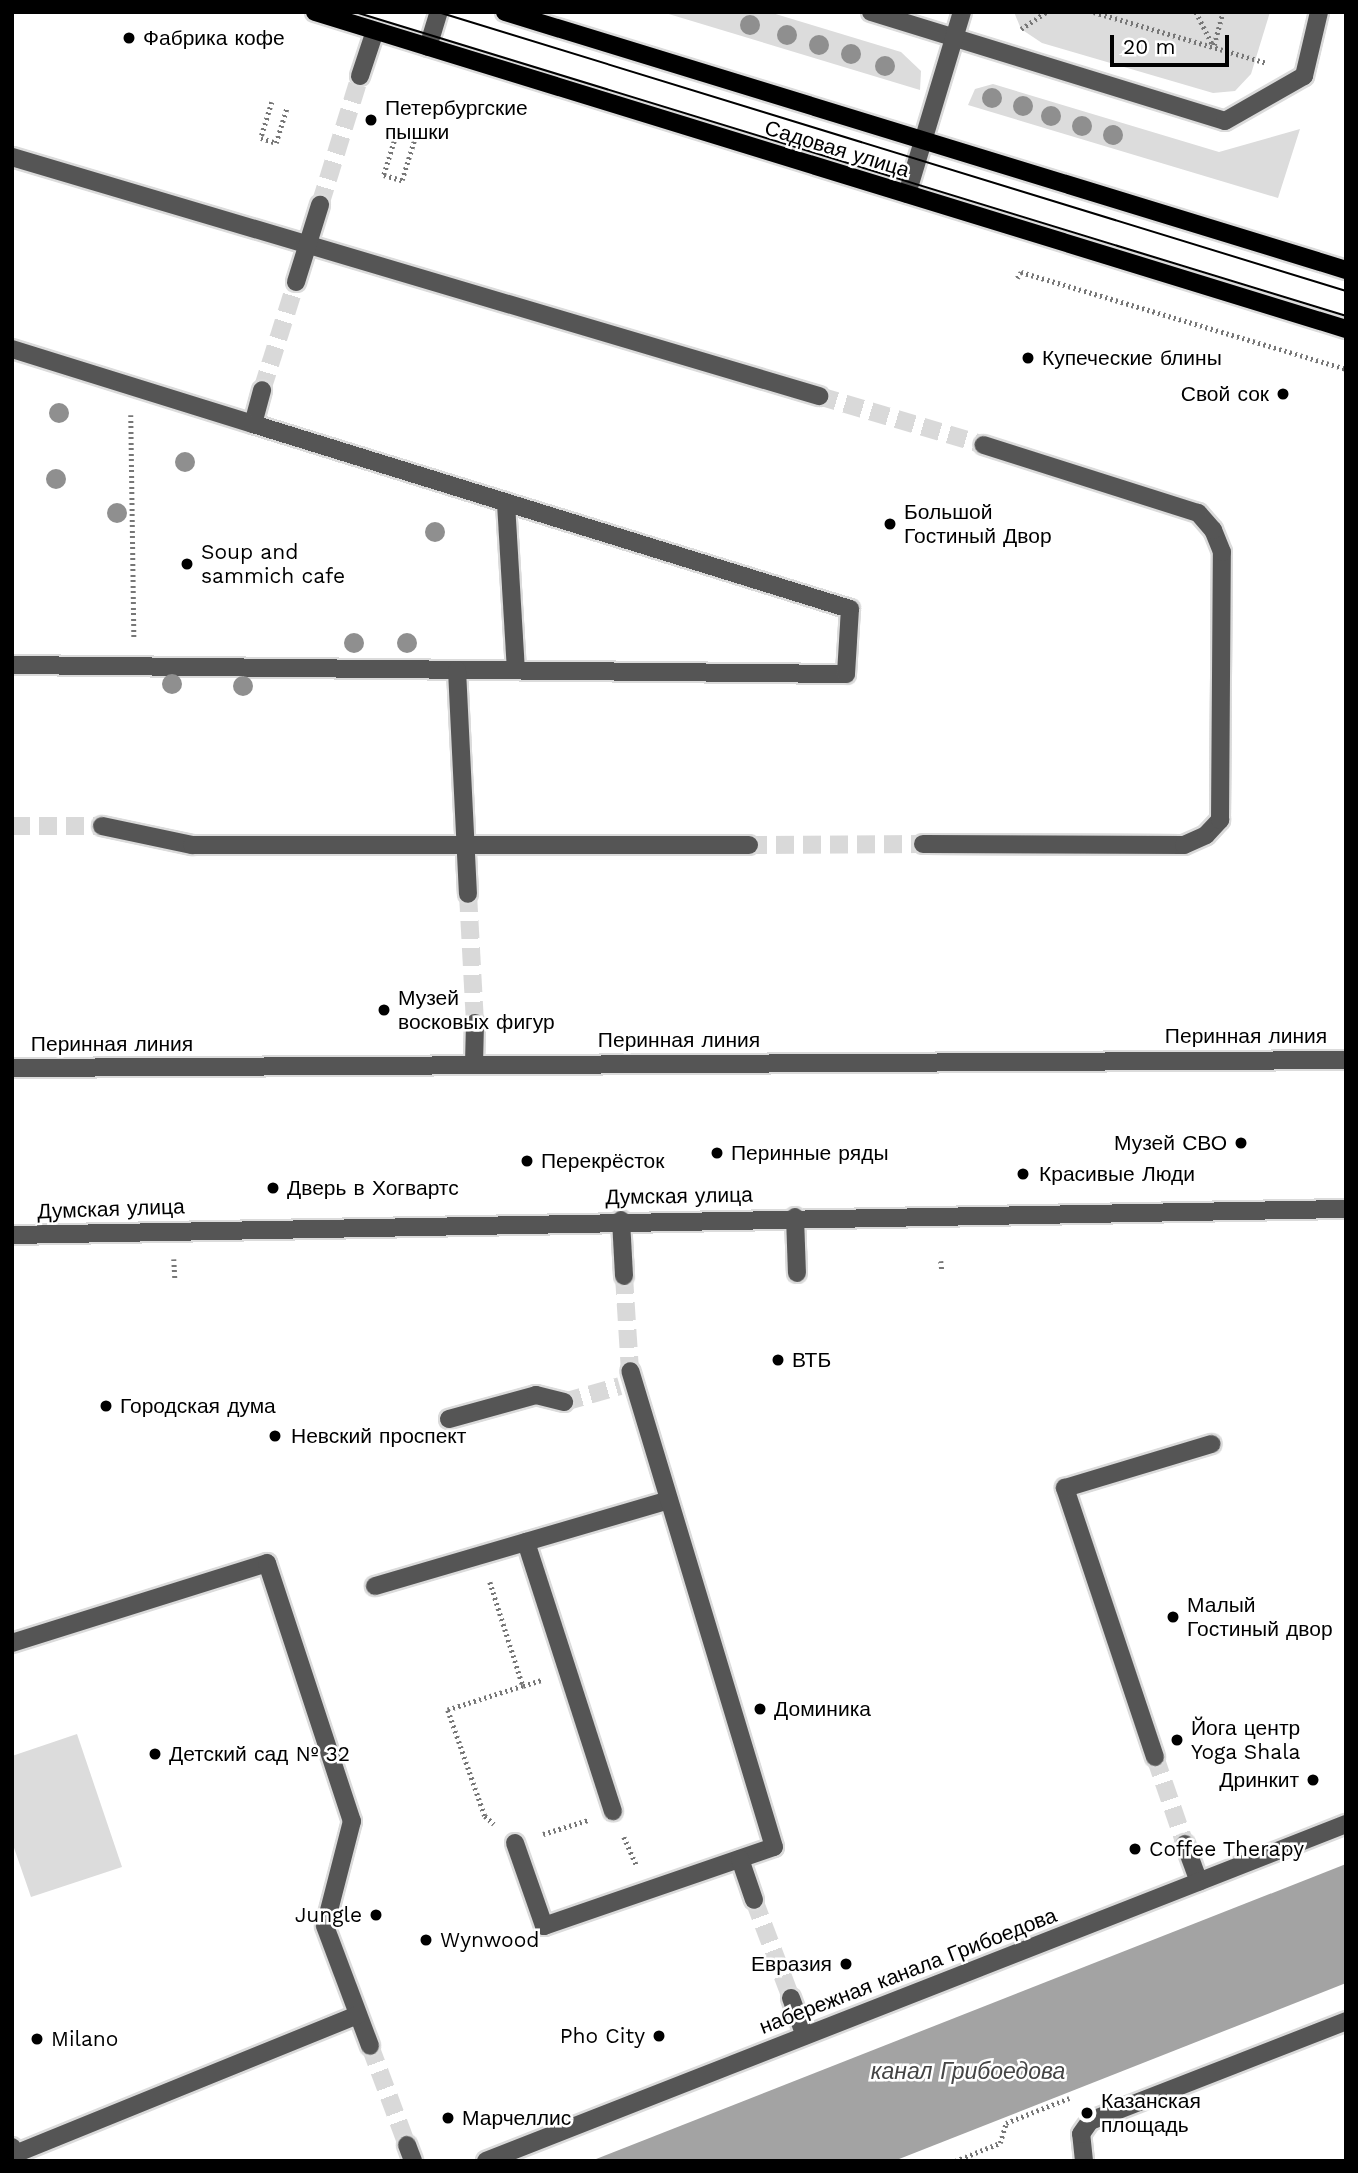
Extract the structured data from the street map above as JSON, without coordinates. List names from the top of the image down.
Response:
{
  "streets": {
    "main road": ["Садовая улица"],
    "street": ["Перинная линия", "Думская улица", "набережная канала Грибоедова"]
  },
  "water": ["канал Грибоедова"],
  "places": [
    "Фабрика кофе",
    "Петербургские пышки",
    "Купеческие блины",
    "Свой сок",
    "Большой Гостиный Двор",
    "Soup and sammich cafe",
    "Музей восковых фигур",
    "Музей СВО",
    "Перинные ряды",
    "Перекрёсток",
    "Красивые Люди",
    "Дверь в Хогвартс",
    "ВТБ",
    "Городская дума",
    "Невский проспект",
    "Малый Гостиный двор",
    "Доминика",
    "Йога центр Yoga Shala",
    "Детский сад № 32",
    "Дринкит",
    "Coffee Therapy",
    "Jungle",
    "Wynwood",
    "Евразия",
    "Pho City",
    "Milano",
    "Казанская площадь",
    "Марчеллис"
  ],
  "scale_bar": "20 m"
}
